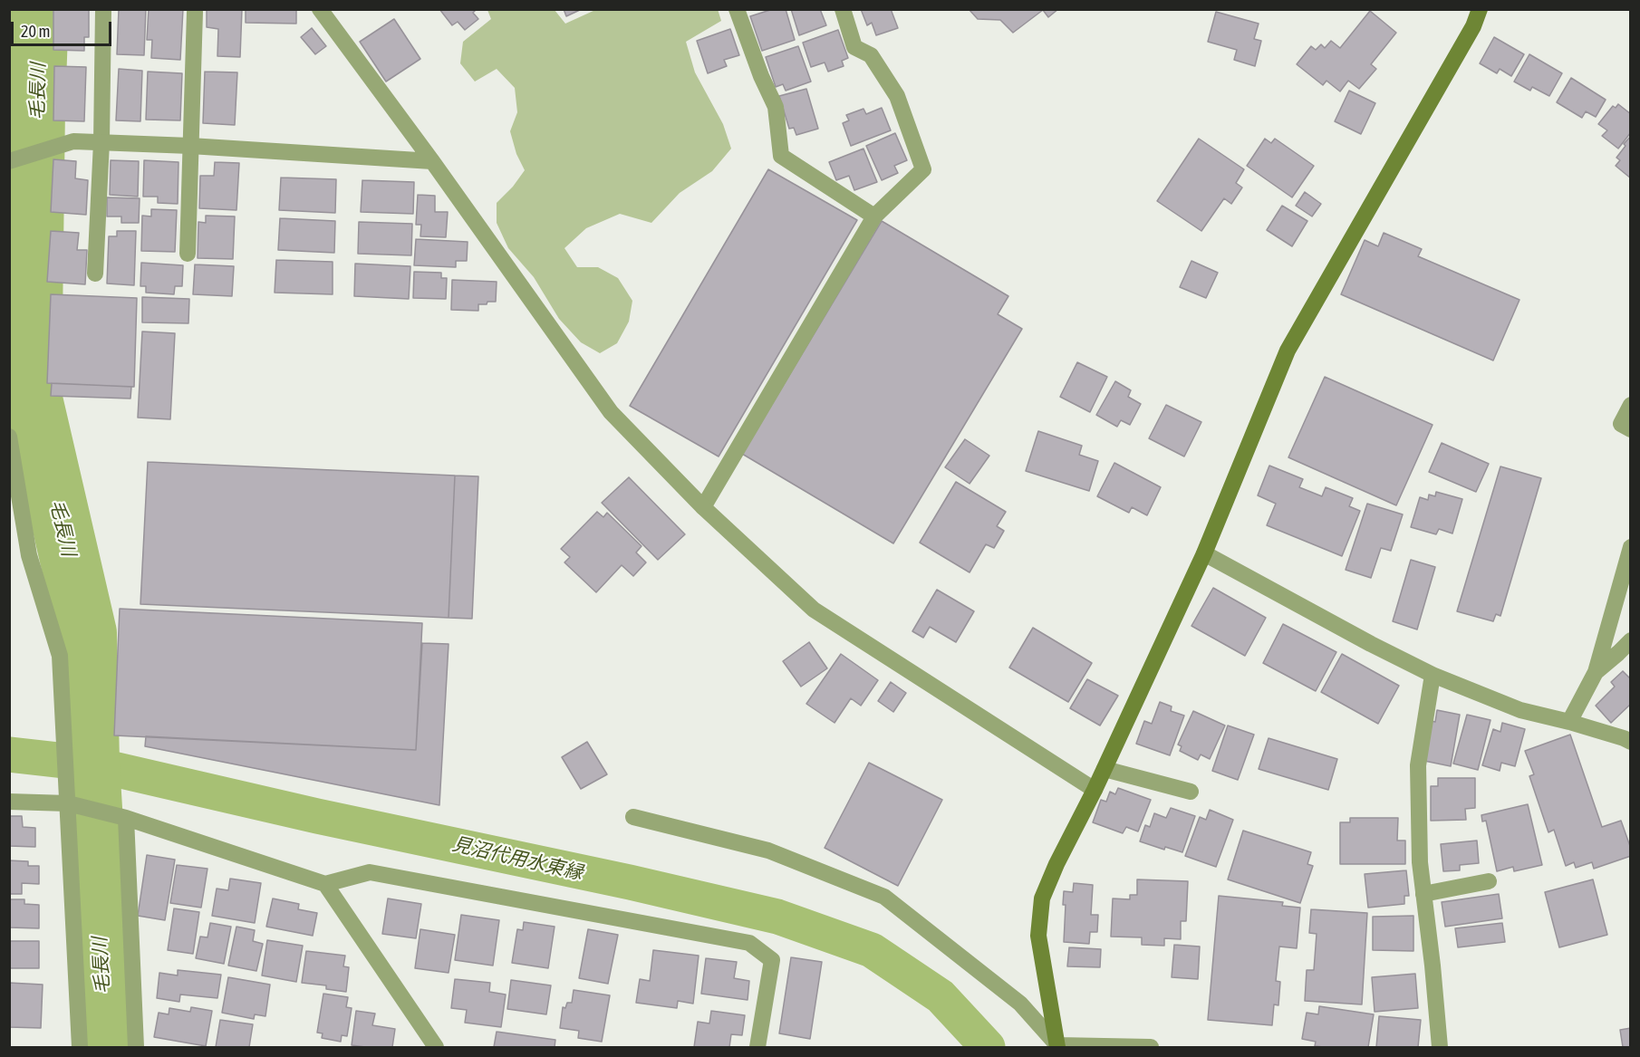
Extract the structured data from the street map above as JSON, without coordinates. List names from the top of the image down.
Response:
{
  "water": ["毛長川", "見沼代用水東縁"],
  "scale_bar": "20 m"
}
